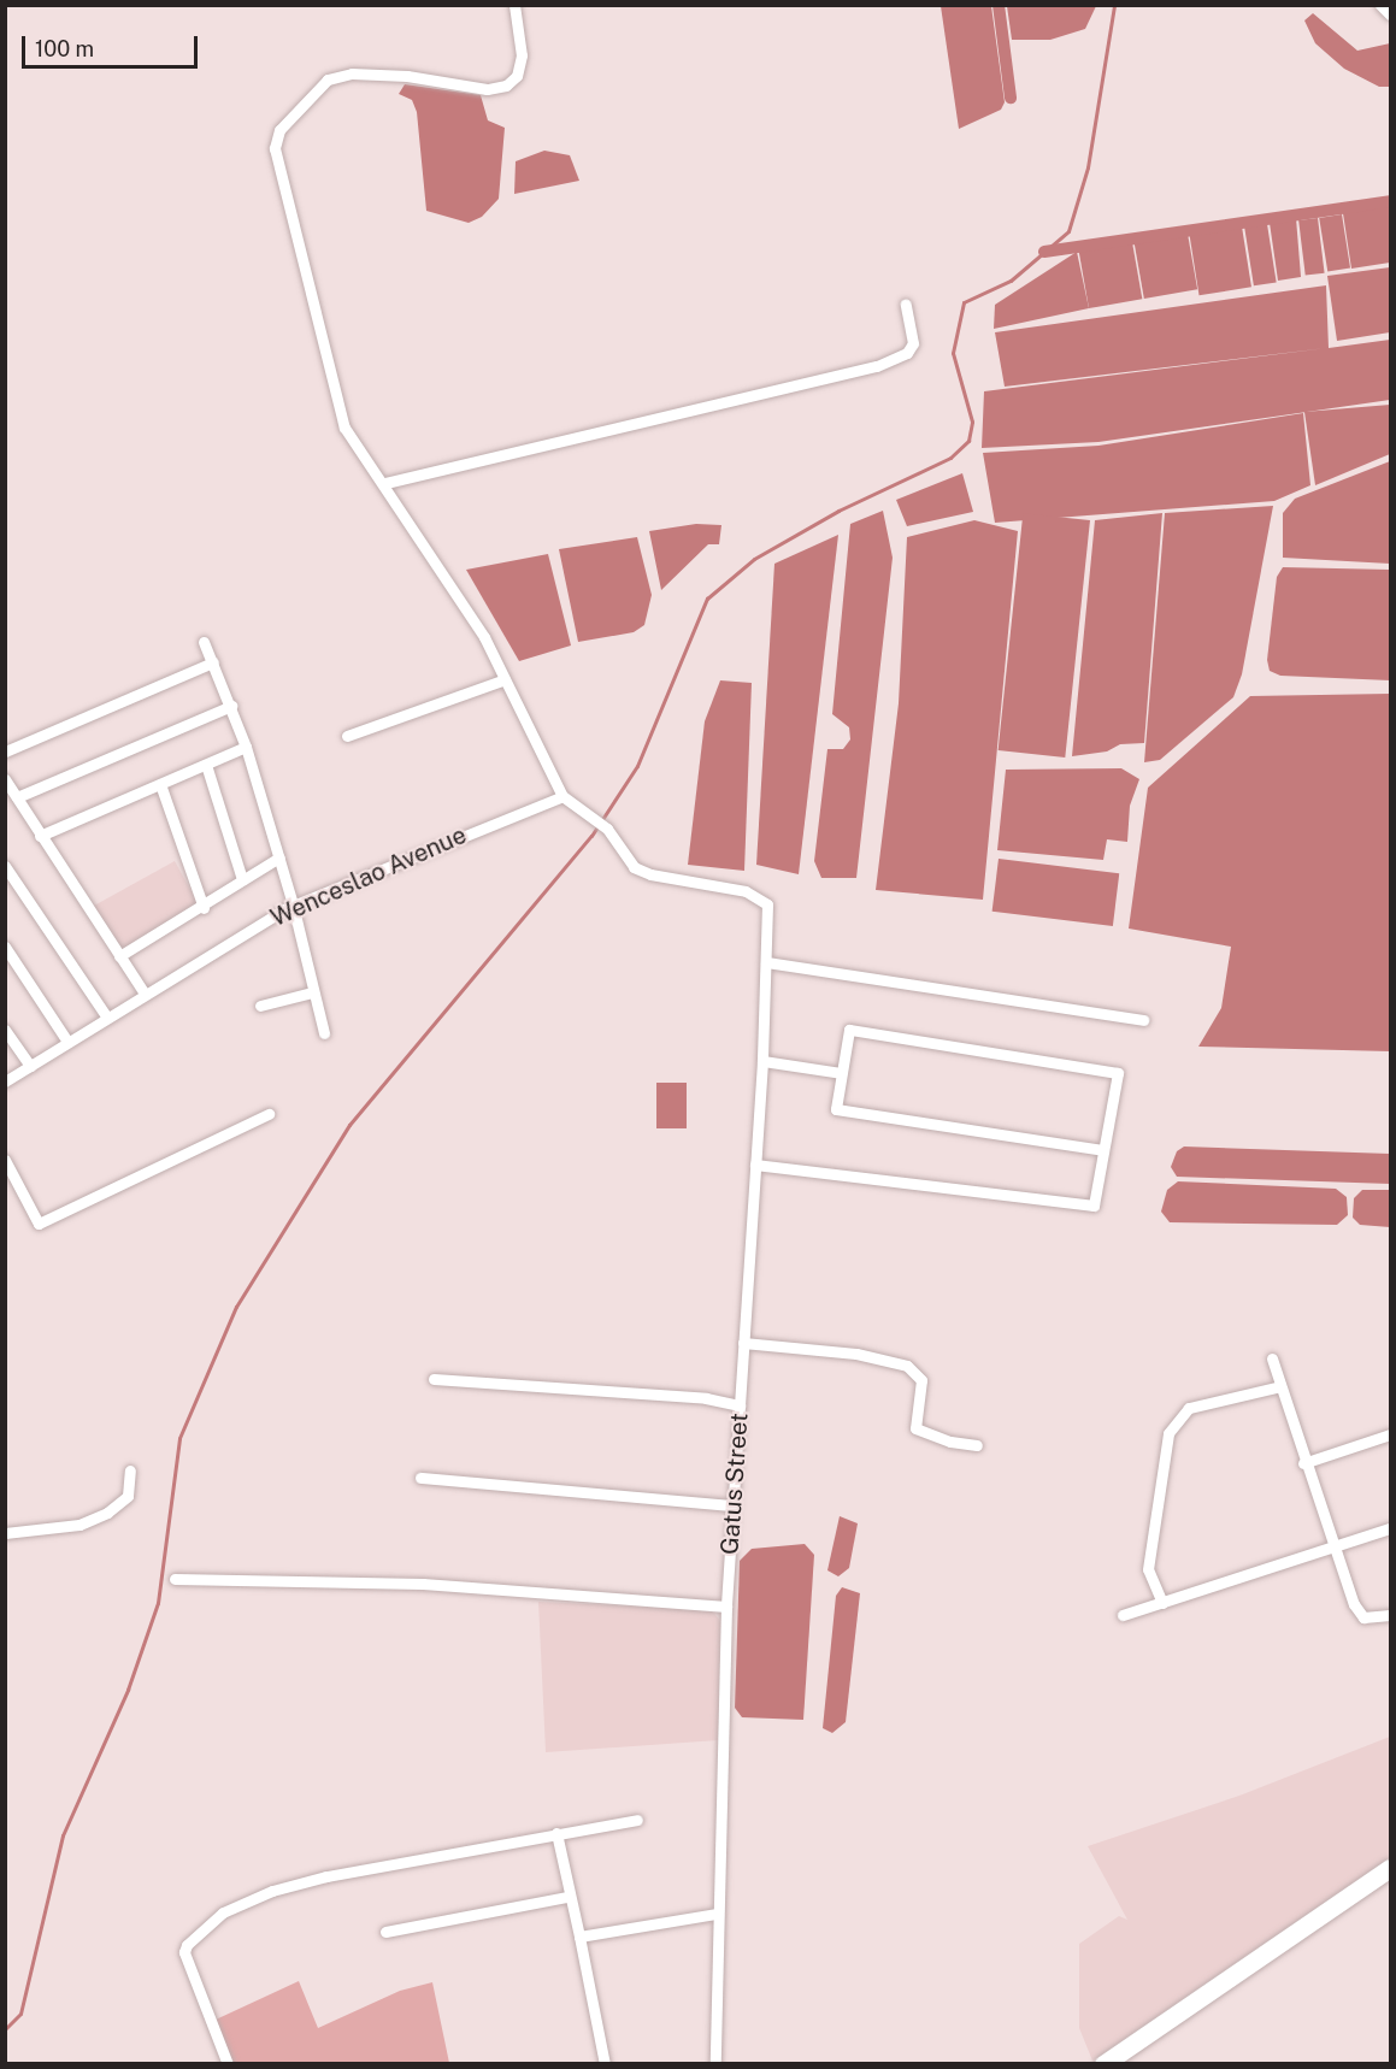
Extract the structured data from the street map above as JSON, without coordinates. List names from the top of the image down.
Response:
{
  "streets": {
    "street": ["Wenceslao Avenue", "Gatus Street"]
  },
  "crossings": [
    ["Wenceslao Avenue", "Gatus Street"]
  ],
  "scale_bar": "100 m"
}
